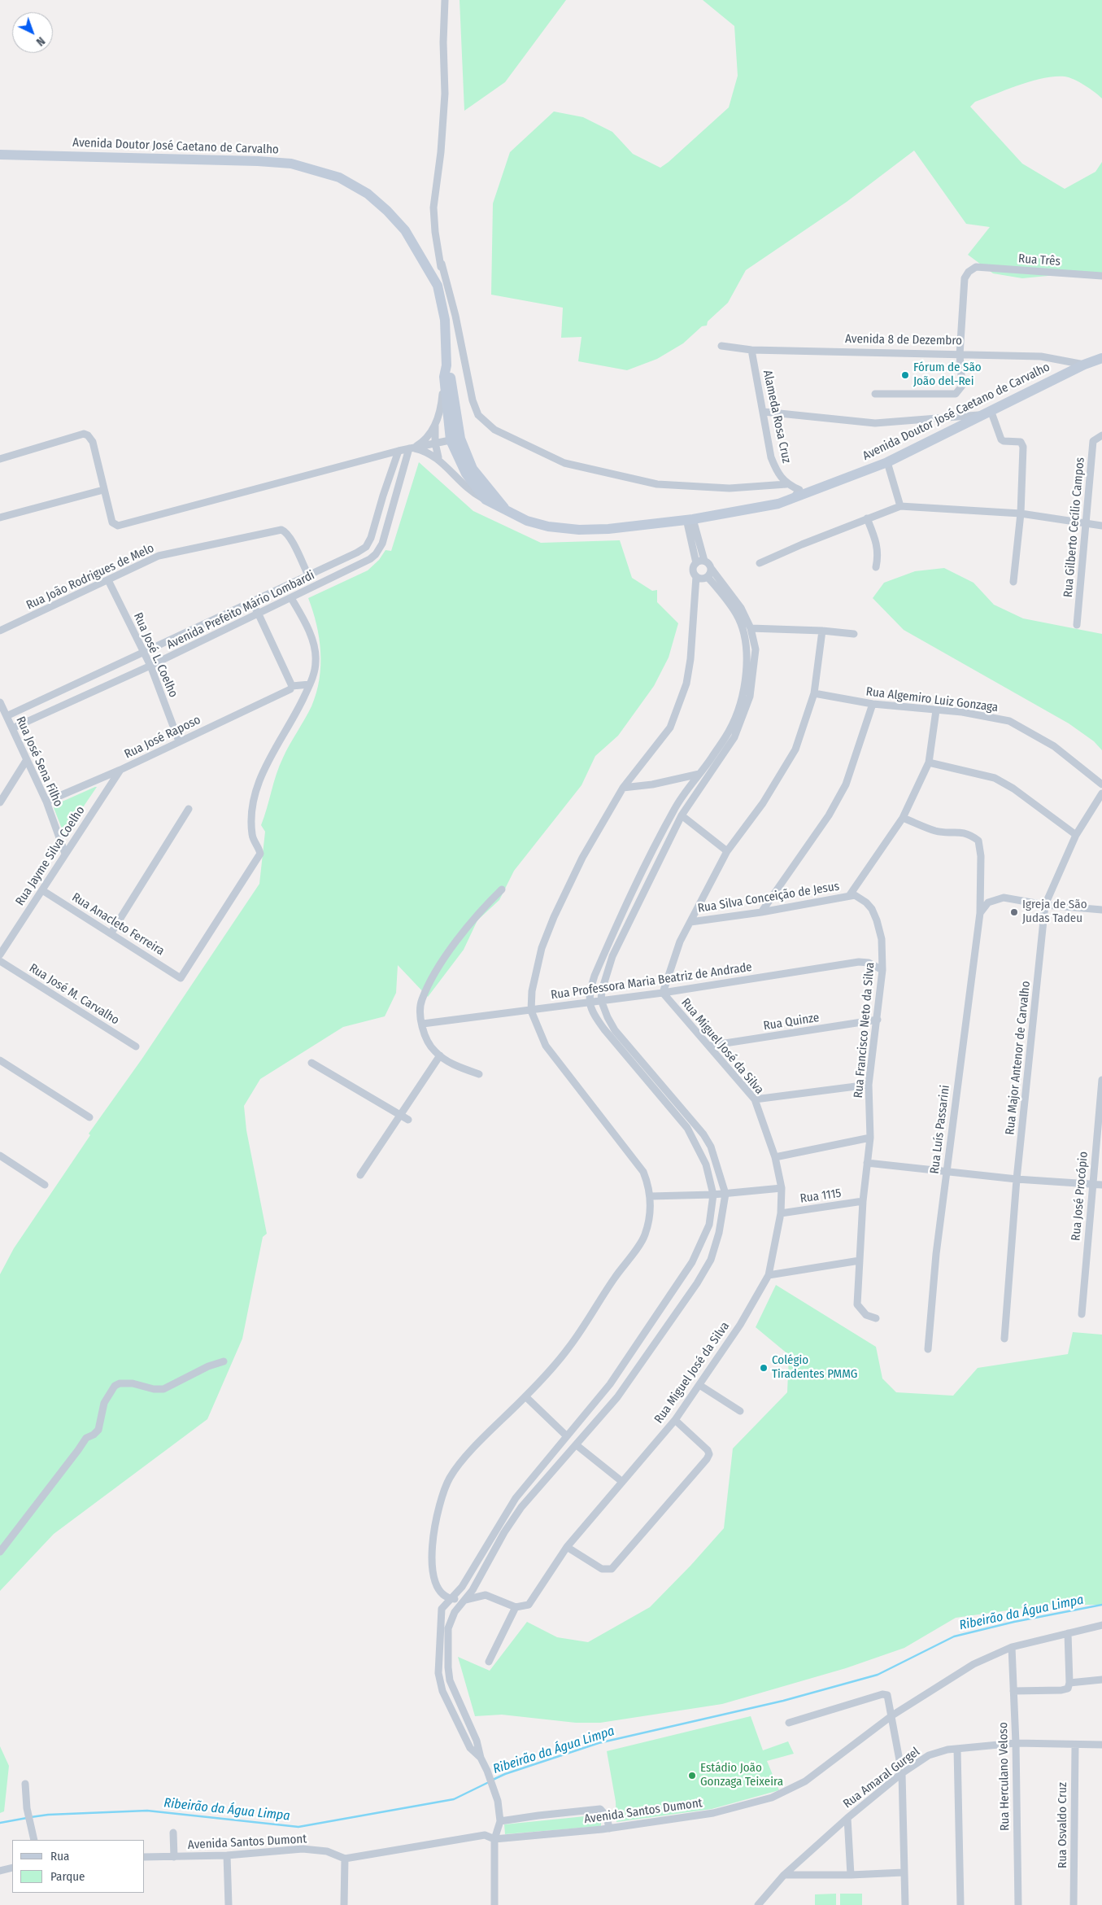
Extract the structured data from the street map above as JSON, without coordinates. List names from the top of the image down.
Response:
{
  "streets": {
    "main road": ["Avenida Doutor José Caetano de Carvalho", "Avenida 8 de Dezembro"],
    "street": [
      "Rua Três",
      "Alameda Rosa Cruz",
      "Rua Gilberto Cecílio Campos",
      "Rua João Rodrigues de Melo",
      "Avenida Prefeito Mário Lombardi",
      "Rua José L. Coelho",
      "Rua Algemiro Luiz Gonzaga",
      "Rua José Raposo",
      "Rua José Sena Filho",
      "Rua Jayme Silva Coelho",
      "Rua Silva Conceição de Jesus",
      "Rua Anacleto Ferreira",
      "Rua Professora Maria Beatriz de Andrade",
      "Rua José M. Carvalho",
      "Rua Quinze",
      "Rua Francisco Neto da Silva",
      "Rua Miguel José da Silva",
      "Rua Major Antenor de Carvalho",
      "Rua Luís Passarini",
      "Rua 1115",
      "Rua José Procópio",
      "Rua Herculano Veloso",
      "Rua Amaral Gurgel",
      "Avenida Santos Dumont",
      "Rua Osvaldo Cruz"
    ]
  },
  "crossings": [
    ["Avenida Doutor José Caetano de Carvalho", "Avenida 8 de Dezembro"],
    ["Avenida Doutor José Caetano de Carvalho", "Alameda Rosa Cruz"],
    ["Rua Três", "Avenida 8 de Dezembro"],
    ["Avenida 8 de Dezembro", "Alameda Rosa Cruz"],
    ["Rua João Rodrigues de Melo", "Avenida Prefeito Mário Lombardi"],
    ["Rua João Rodrigues de Melo", "Rua José L. Coelho"],
    ["Avenida Prefeito Mário Lombardi", "Rua José L. Coelho"],
    ["Avenida Prefeito Mário Lombardi", "Rua José Sena Filho"],
    ["Rua José L. Coelho", "Rua José Raposo"],
    ["Rua José Raposo", "Rua José Sena Filho"],
    ["Rua José Raposo", "Rua Jayme Silva Coelho"],
    ["Rua José Raposo", "Rua Anacleto Ferreira"],
    ["Rua José Sena Filho", "Rua Jayme Silva Coelho"],
    ["Rua Jayme Silva Coelho", "Rua Anacleto Ferreira"],
    ["Rua Silva Conceição de Jesus", "Rua Francisco Neto da Silva"],
    ["Rua Professora Maria Beatriz de Andrade", "Rua Francisco Neto da Silva"],
    ["Rua Professora Maria Beatriz de Andrade", "Rua Miguel José da Silva"],
    ["Rua Quinze", "Rua Francisco Neto da Silva"],
    ["Rua Quinze", "Rua Miguel José da Silva"],
    ["Rua Francisco Neto da Silva", "Rua 1115"],
    ["Rua Miguel José da Silva", "Rua 1115"],
    ["Rua Herculano Veloso", "Rua Amaral Gurgel"],
    ["Rua Herculano Veloso", "Avenida Santos Dumont"],
    ["Rua Amaral Gurgel", "Rua Osvaldo Cruz"]
  ],
  "water": ["Ribeirão da Água Limpa"],
  "places": [
    "Fórum de São João del-Rei",
    "Igreja de São Judas Tadeu",
    "Colégio Tiradentes PMMG",
    "Estádio João Gonzaga Teixeira"
  ],
  "legend": ["Rua", "Parque"],
  "north": "bottom right"
}
